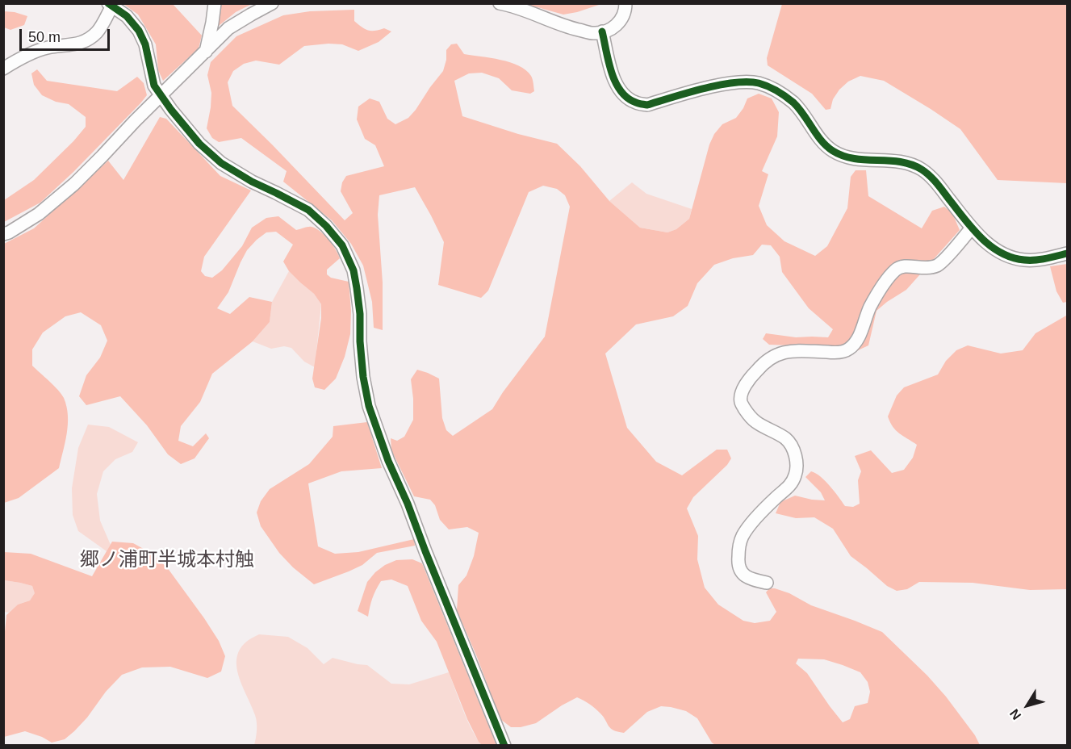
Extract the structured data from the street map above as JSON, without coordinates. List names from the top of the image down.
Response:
{
  "districts": ["郷ノ浦町半城本村触"],
  "scale_bar": "50 m",
  "north": "bottom left"
}
